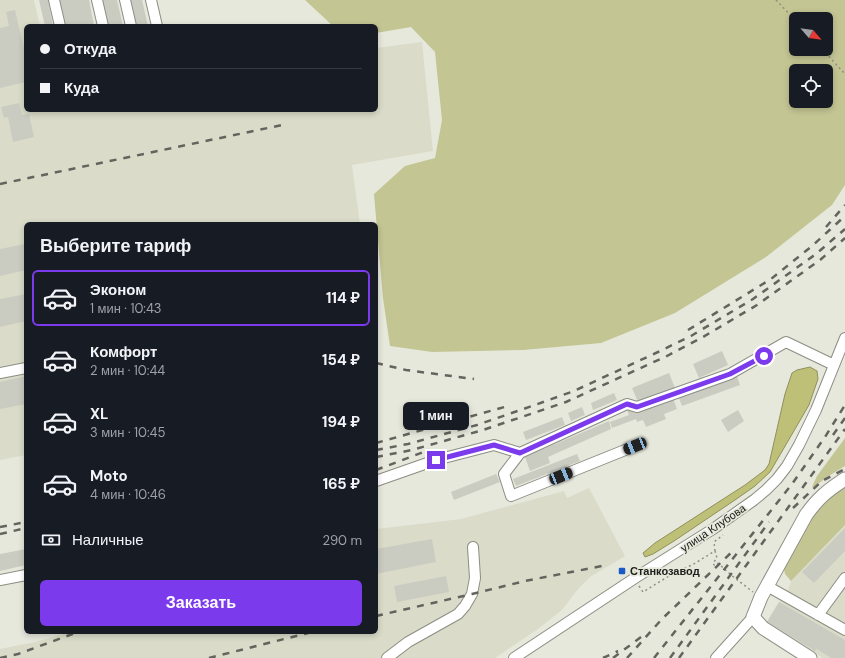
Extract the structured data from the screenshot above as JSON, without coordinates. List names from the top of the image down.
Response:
{
  "streets": {
    "street": ["улица Клубова"]
  },
  "places": {
    "transit": ["Станкозавод"]
  },
  "north": "bottom right",
  "page": {
    "banner": ["Откуда", "Куда"],
    "heading": "Выберите тариф",
    "list": [
      {
        "name": "Эконом",
        "note": "1 мин · 10:43",
        "value": "114 ₽"
      },
      {
        "name": "Комфорт",
        "note": "2 мин · 10:44",
        "value": "154 ₽"
      },
      {
        "name": "XL",
        "note": "3 мин · 10:45",
        "value": "194 ₽"
      },
      {
        "name": "Moto",
        "note": "4 мин · 10:46",
        "value": "165 ₽"
      }
    ],
    "bubble": "1 мин",
    "pay": ["Наличные", "290 m"],
    "buttons": "Заказать"
  }
}
